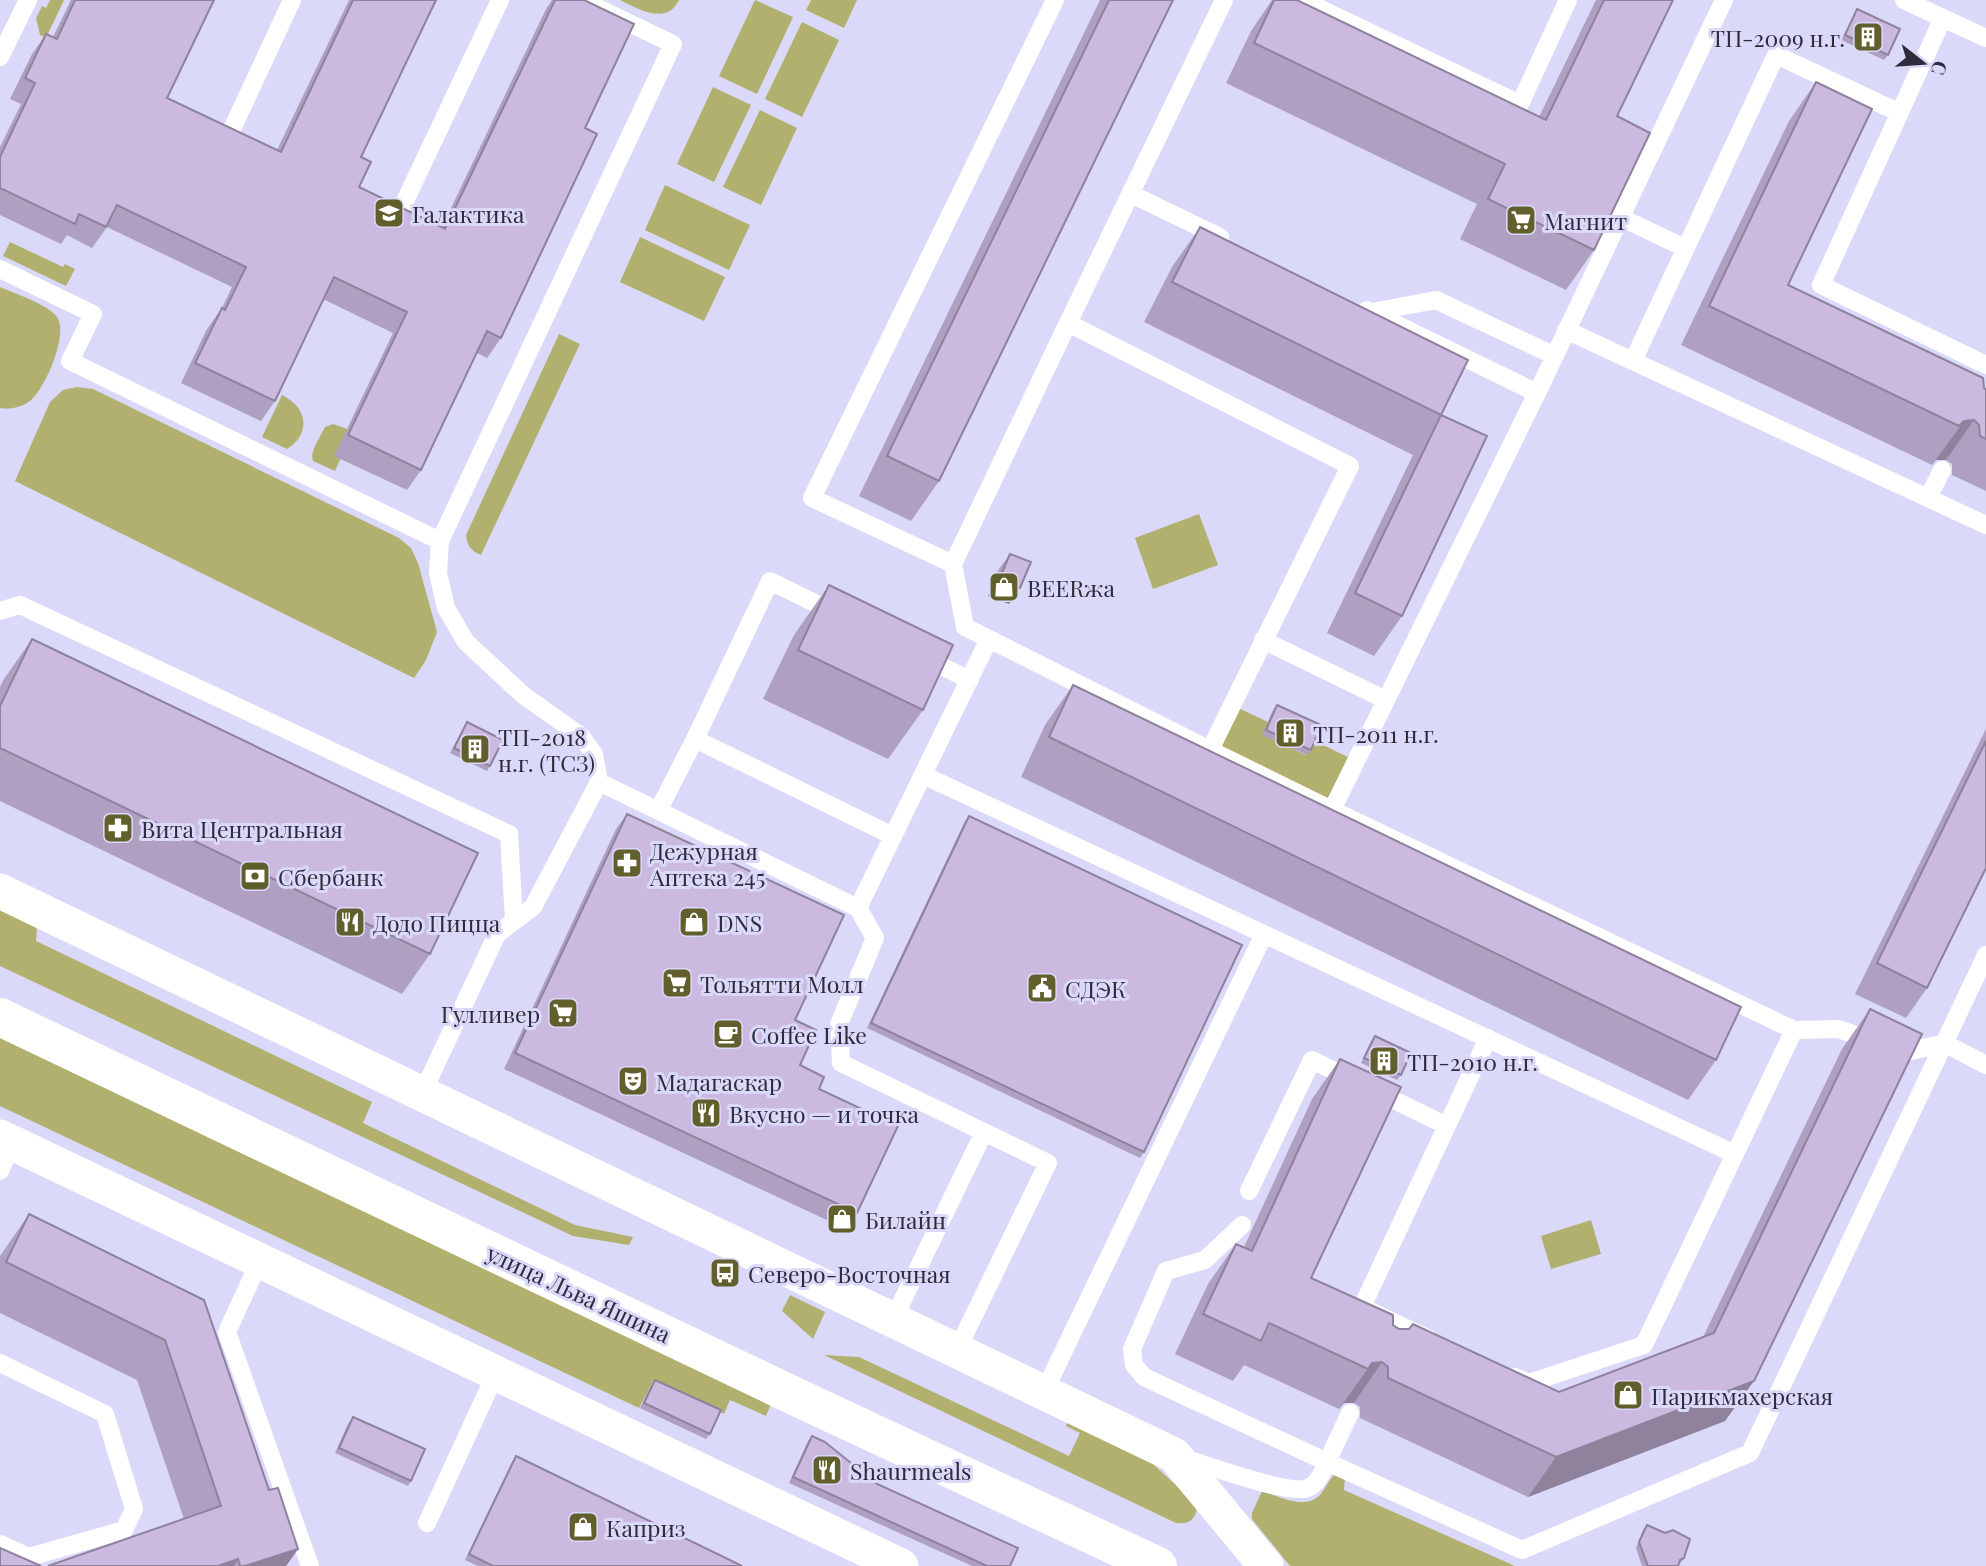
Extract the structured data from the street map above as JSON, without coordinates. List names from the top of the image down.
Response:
{
  "streets": {
    "main road": ["улица Льва Яшина"]
  },
  "places": {
    "building": [
      "ТП-2009 н.г.",
      "ТП-2011 н.г.",
      "ТП-2018 н.г. (ТСЗ)",
      "ТП-2010 н.г."
    ],
    "school or university": ["Галактика"],
    "supermarket": ["Магнит", "Тольятти Молл", "Гулливер"],
    "shop": [
      "BEERжа",
      "DNS",
      "Билайн",
      "Парикмахерская",
      "Каприз"
    ],
    "pharmacy": ["Вита Центральная", "Дежурная Аптека 245"],
    "bank": ["Сбербанк"],
    "restaurant": ["Додо Пицца", "Вкусно — и точка", "Shaurmeals"],
    "public building": ["СДЭК"],
    "cafe": ["Coffee Like"],
    "theatre": ["Мадагаскар"],
    "bus stop": ["Северо-Восточная"]
  },
  "north": "right"
}
